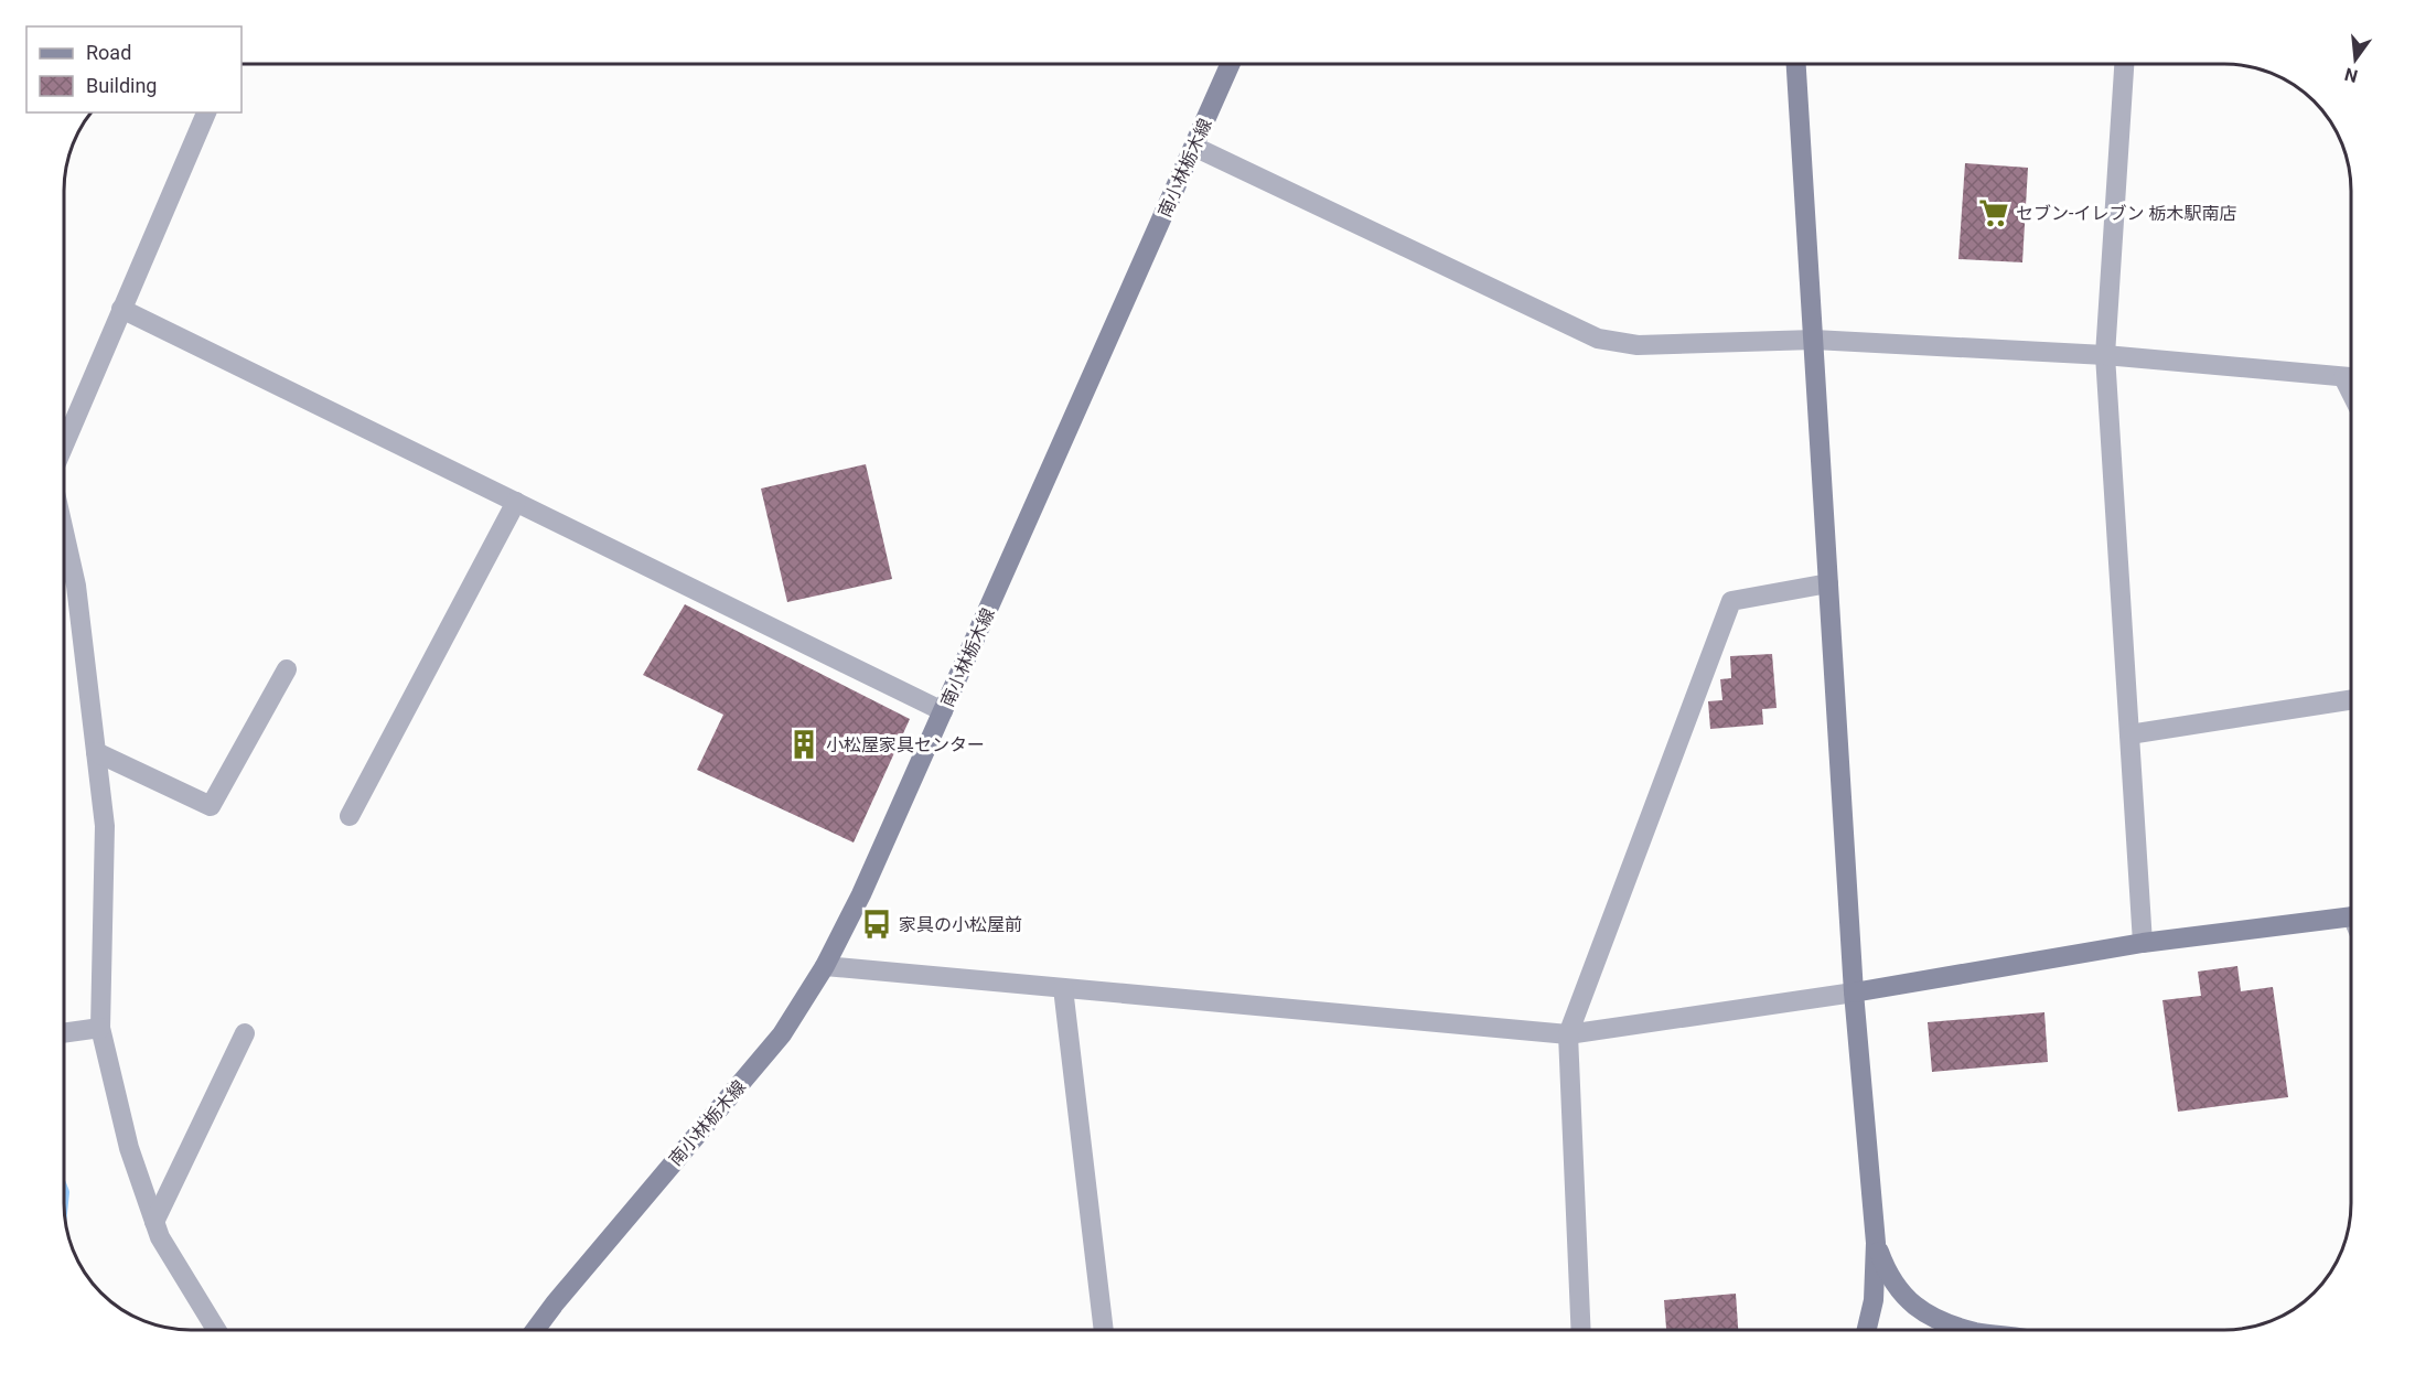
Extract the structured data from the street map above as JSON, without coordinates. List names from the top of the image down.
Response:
{
  "streets": {
    "street": ["南小林栃木線"]
  },
  "places": {
    "supermarket": ["セブン-イレブン 栃木駅南店"],
    "building": ["小松屋家具センター"],
    "bus stop": ["家具の小松屋前"]
  },
  "legend": ["Road", "Building"],
  "north": "bottom"
}
